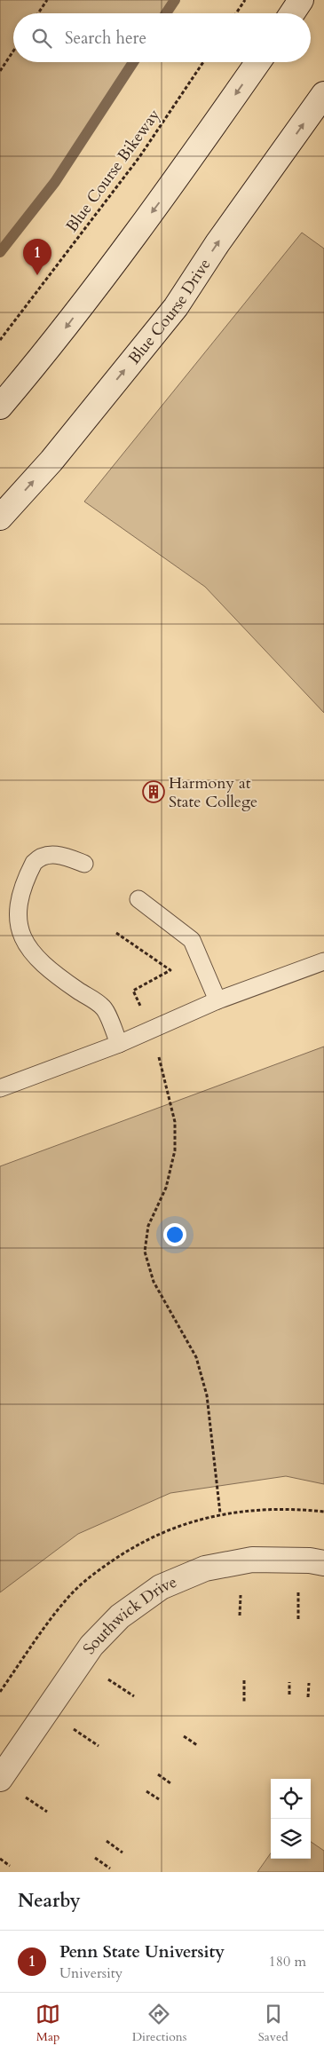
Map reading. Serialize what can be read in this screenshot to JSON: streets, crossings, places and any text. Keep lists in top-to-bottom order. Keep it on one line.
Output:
{"streets":{"main road":["Blue Course Drive","Southwick Drive"],"path":["Blue Course Bikeway"]},"places":{"building":["Harmony at State College"]},"page":{"search":"Search here","pins":"1","heading":"Nearby","list":[{"mark":"1","name":"Penn State University","note":"University","value":"180 m"}],"nav":["Map","Directions","Saved"]}}
